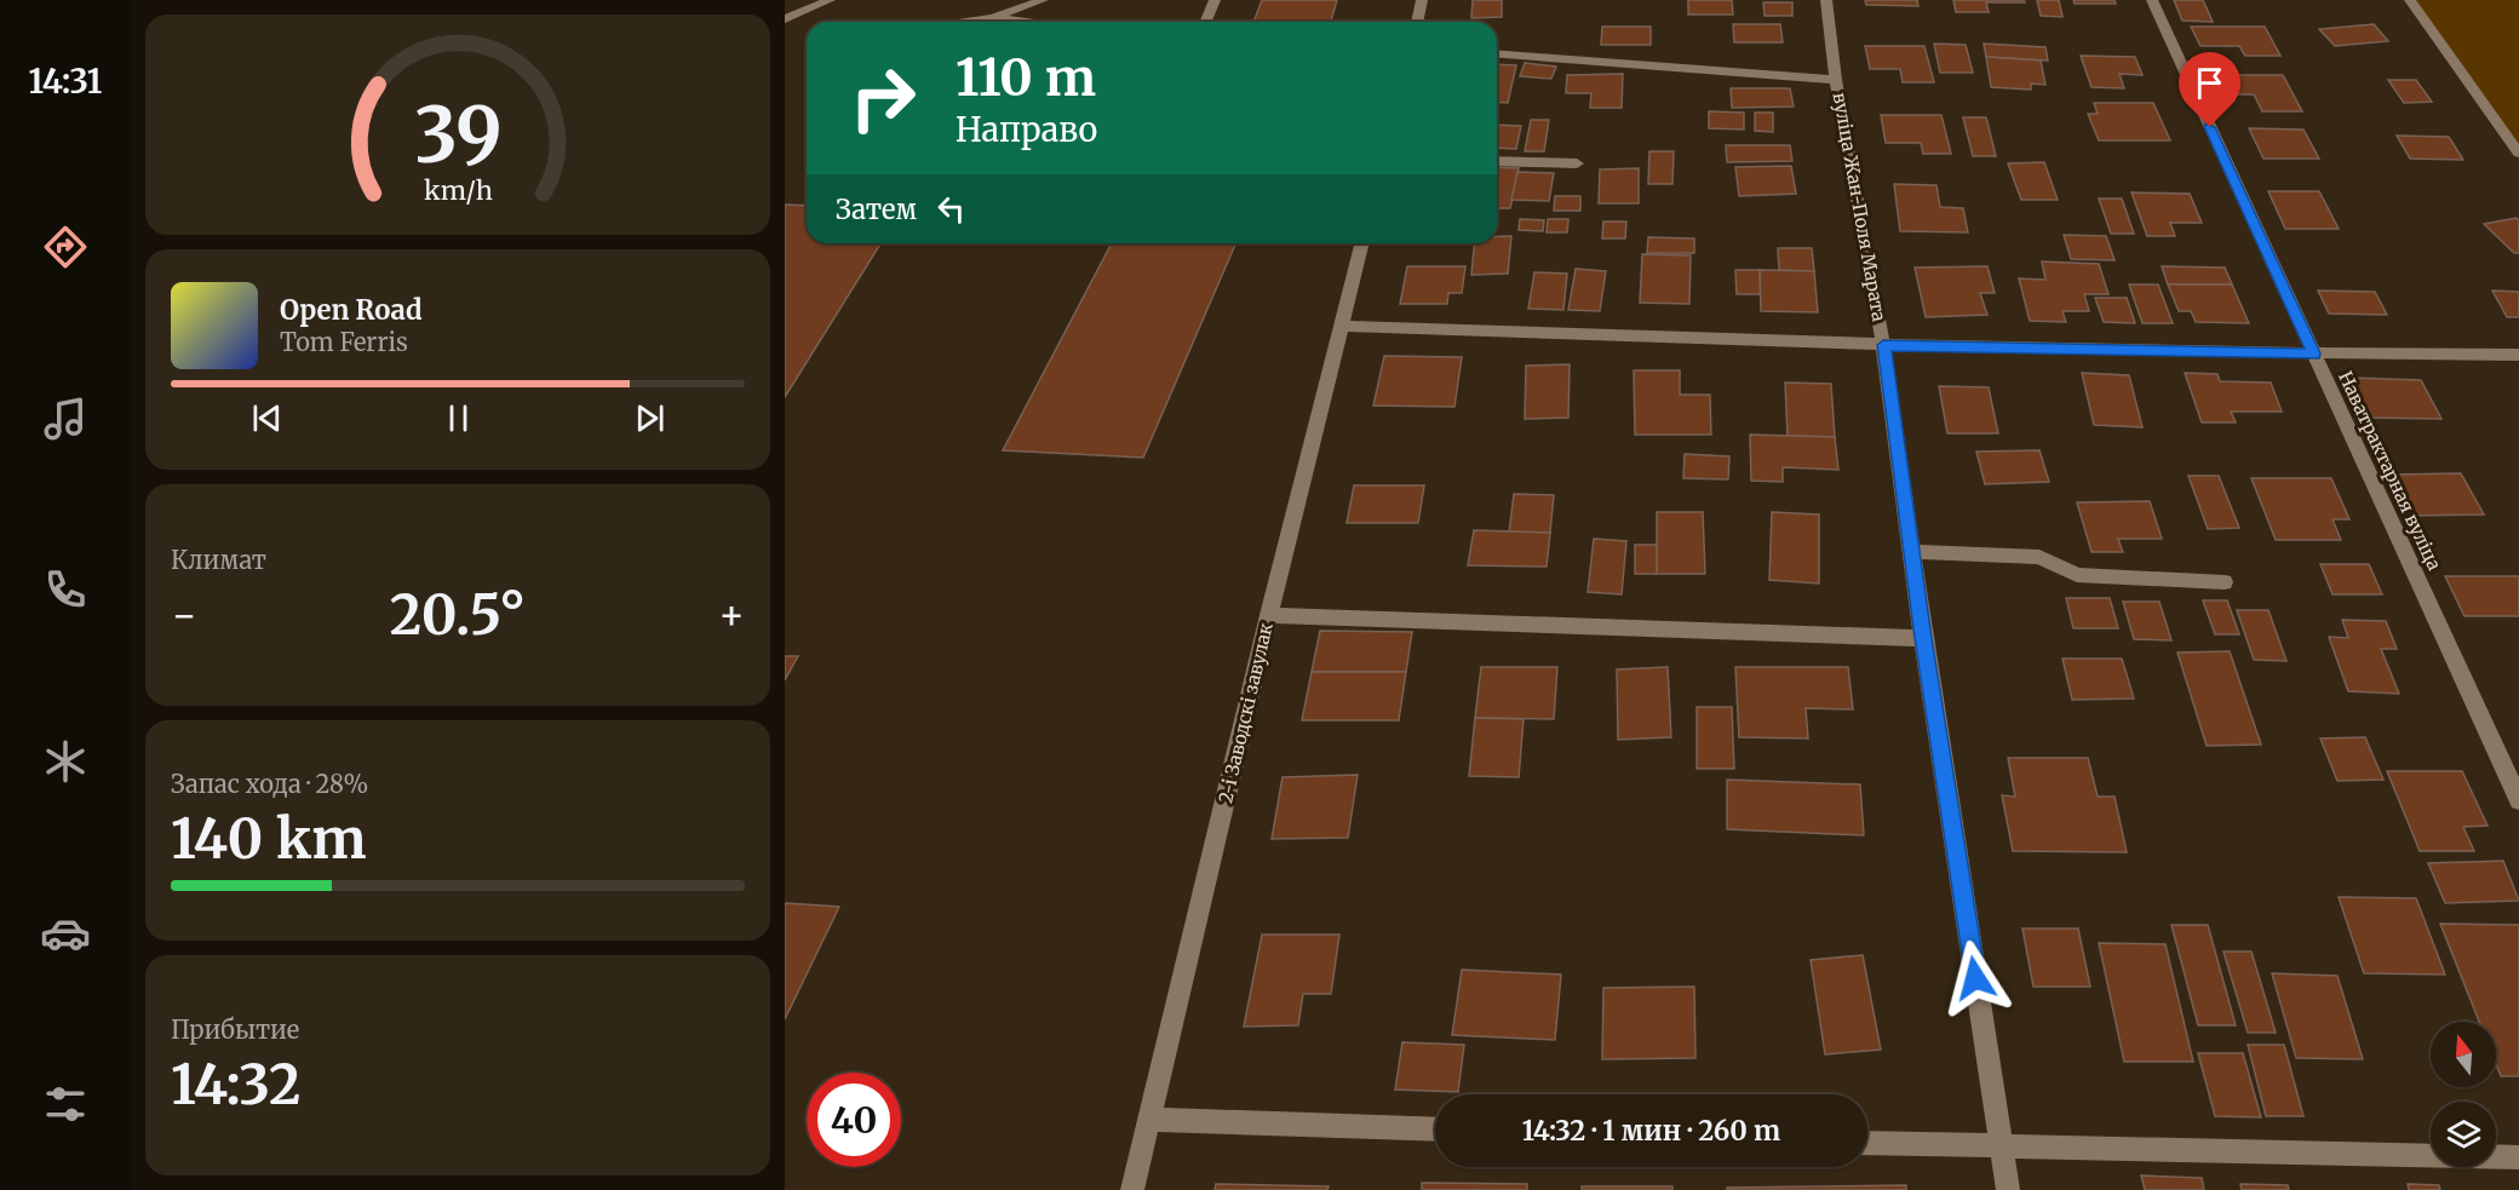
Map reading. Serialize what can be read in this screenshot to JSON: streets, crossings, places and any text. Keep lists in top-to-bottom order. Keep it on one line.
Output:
{"streets":{"street":["вуліца Жан-Поля Марата","Наватрактарная вуліца","2-і Заводскі завулак"]},"north":"top","page":{"tabs":"14:31","turn":["110 m","Направо"],"then":"Затем","song":["Open Road","Tom Ferris"],"tile":["Климат",["Запас хода · 28%","140 km"],["Прибытие","14:32"]],"heat":["−","20.5°","+"],"limit":"40","trip":"14:32 · 1 мин · 260 m","gauge":["39","km/h"]}}
